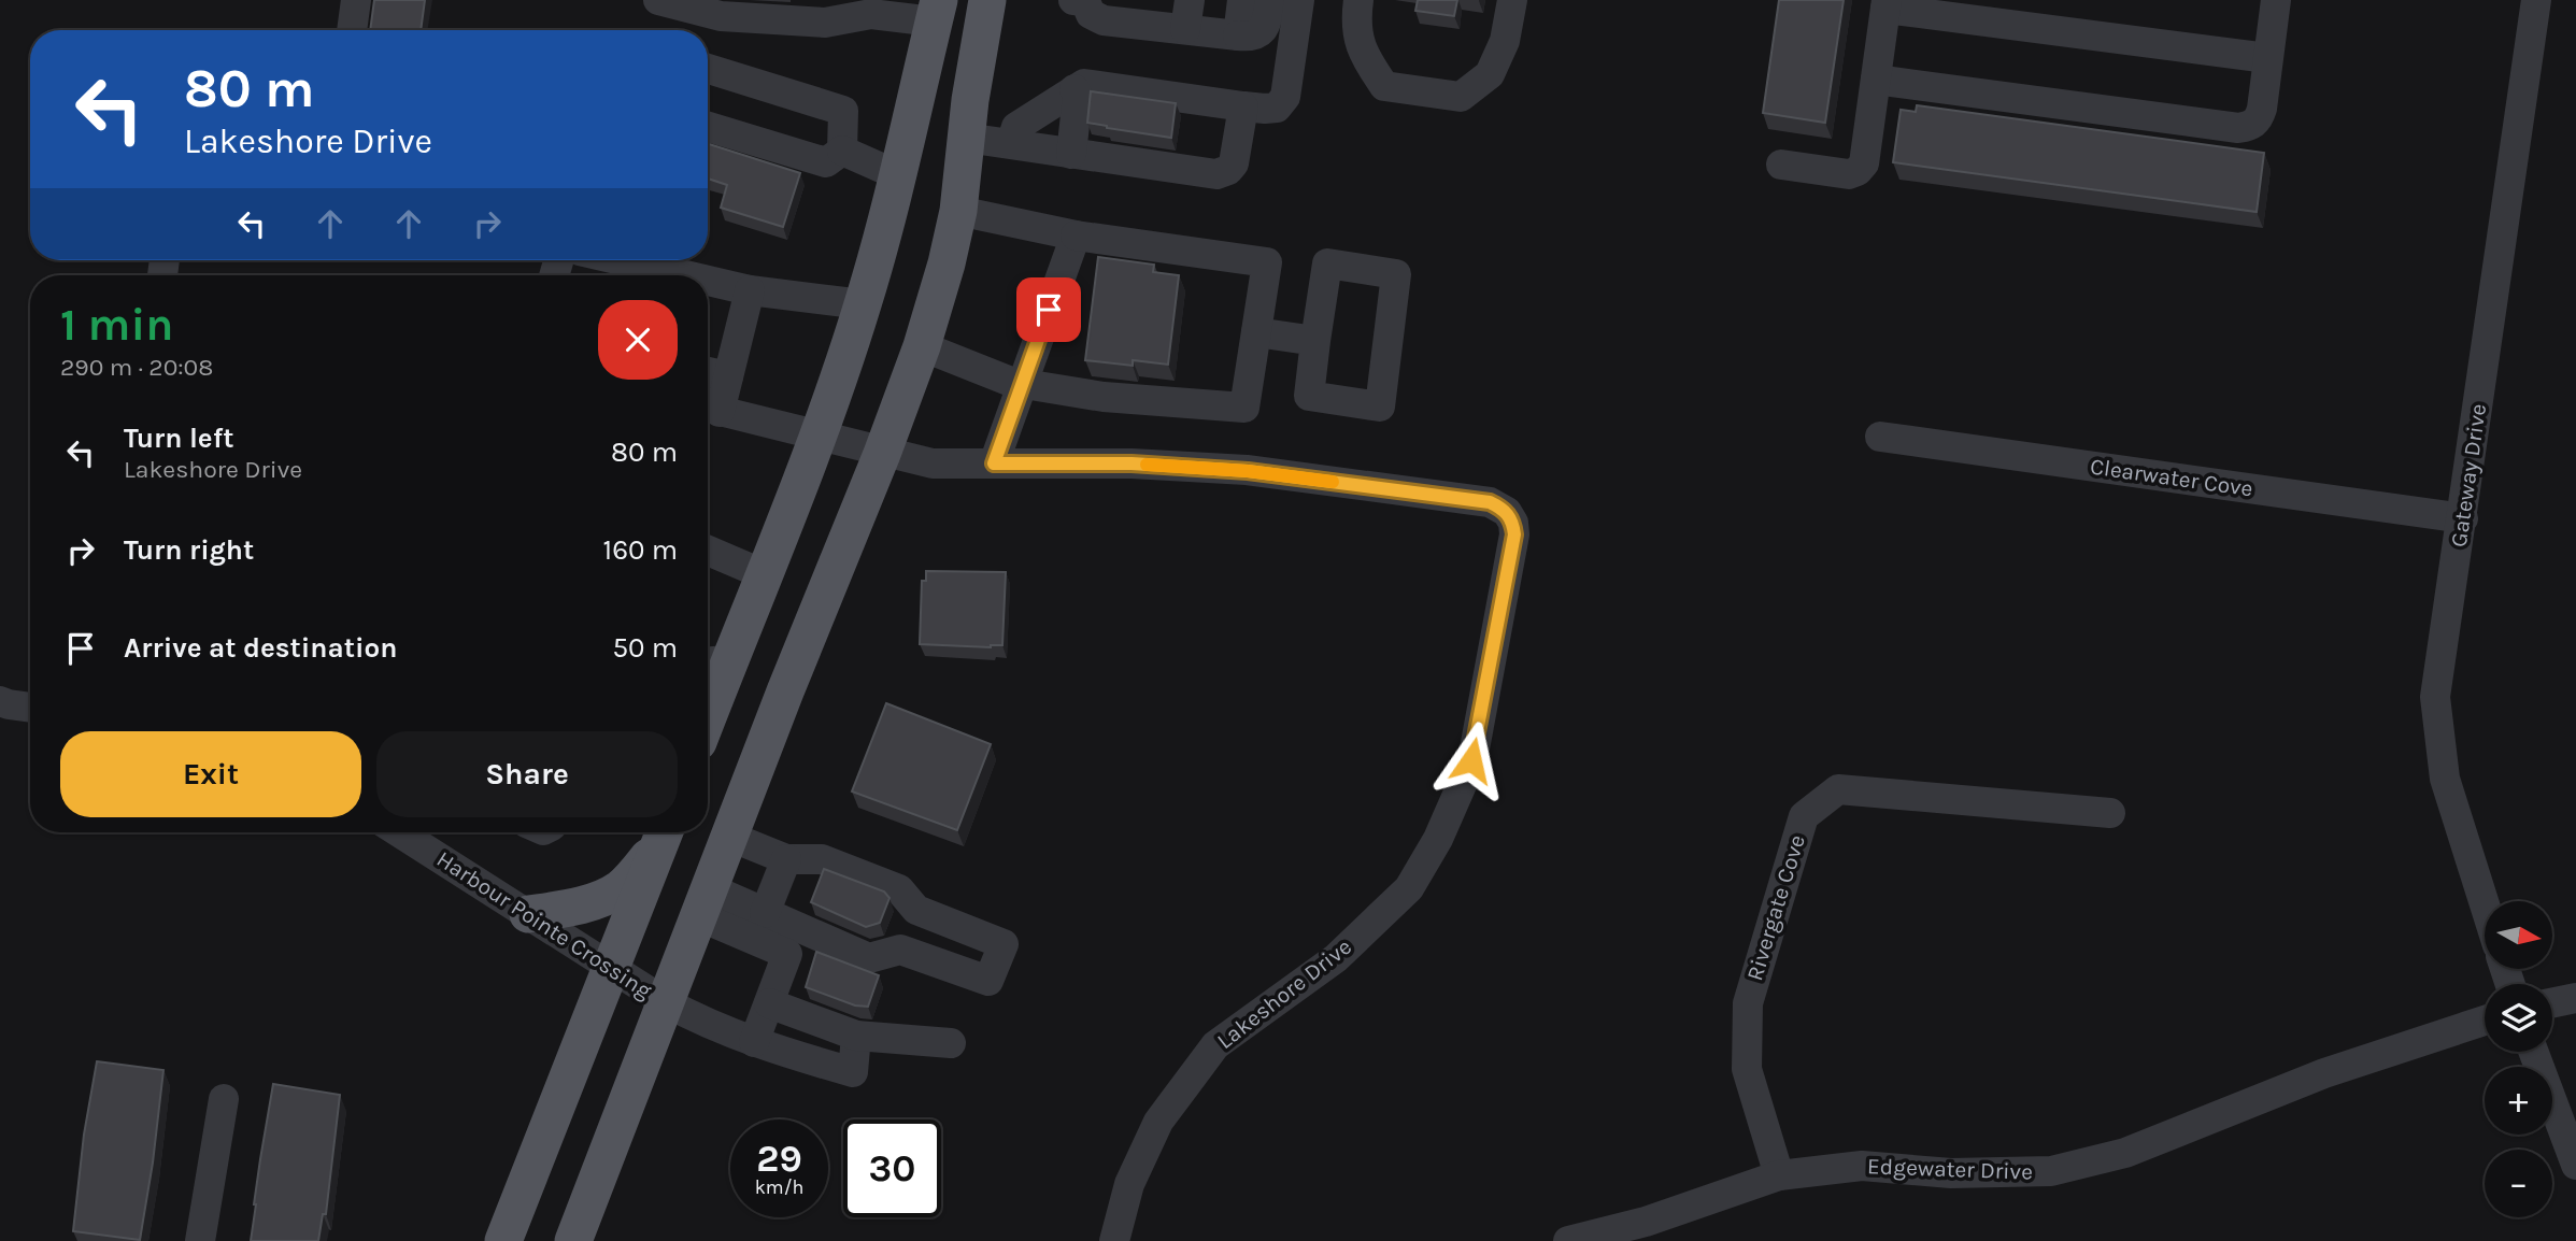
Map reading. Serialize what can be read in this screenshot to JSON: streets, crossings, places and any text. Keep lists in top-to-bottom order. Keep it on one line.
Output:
{"streets":{"street":["Gateway Drive","Clearwater Cove","Rivergate Cove","Harbour Pointe Crossing","Lakeshore Drive","Edgewater Drive"]},"crossings":[["Gateway Drive","Clearwater Cove"],["Rivergate Cove","Edgewater Drive"]],"north":"right","page":{"turn":["80 m","Lakeshore Drive"],"heading":["1 min","290 m · 20:08"],"list":[{"name":"Turn left","note":"Lakeshore Drive","value":"80 m"},{"name":"Turn right","value":"160 m"},{"name":"Arrive at destination","value":"50 m"}],"buttons":["Exit","Share"],"map_buttons":["+","−"],"speed":"29 km/h","limit":"30"}}
